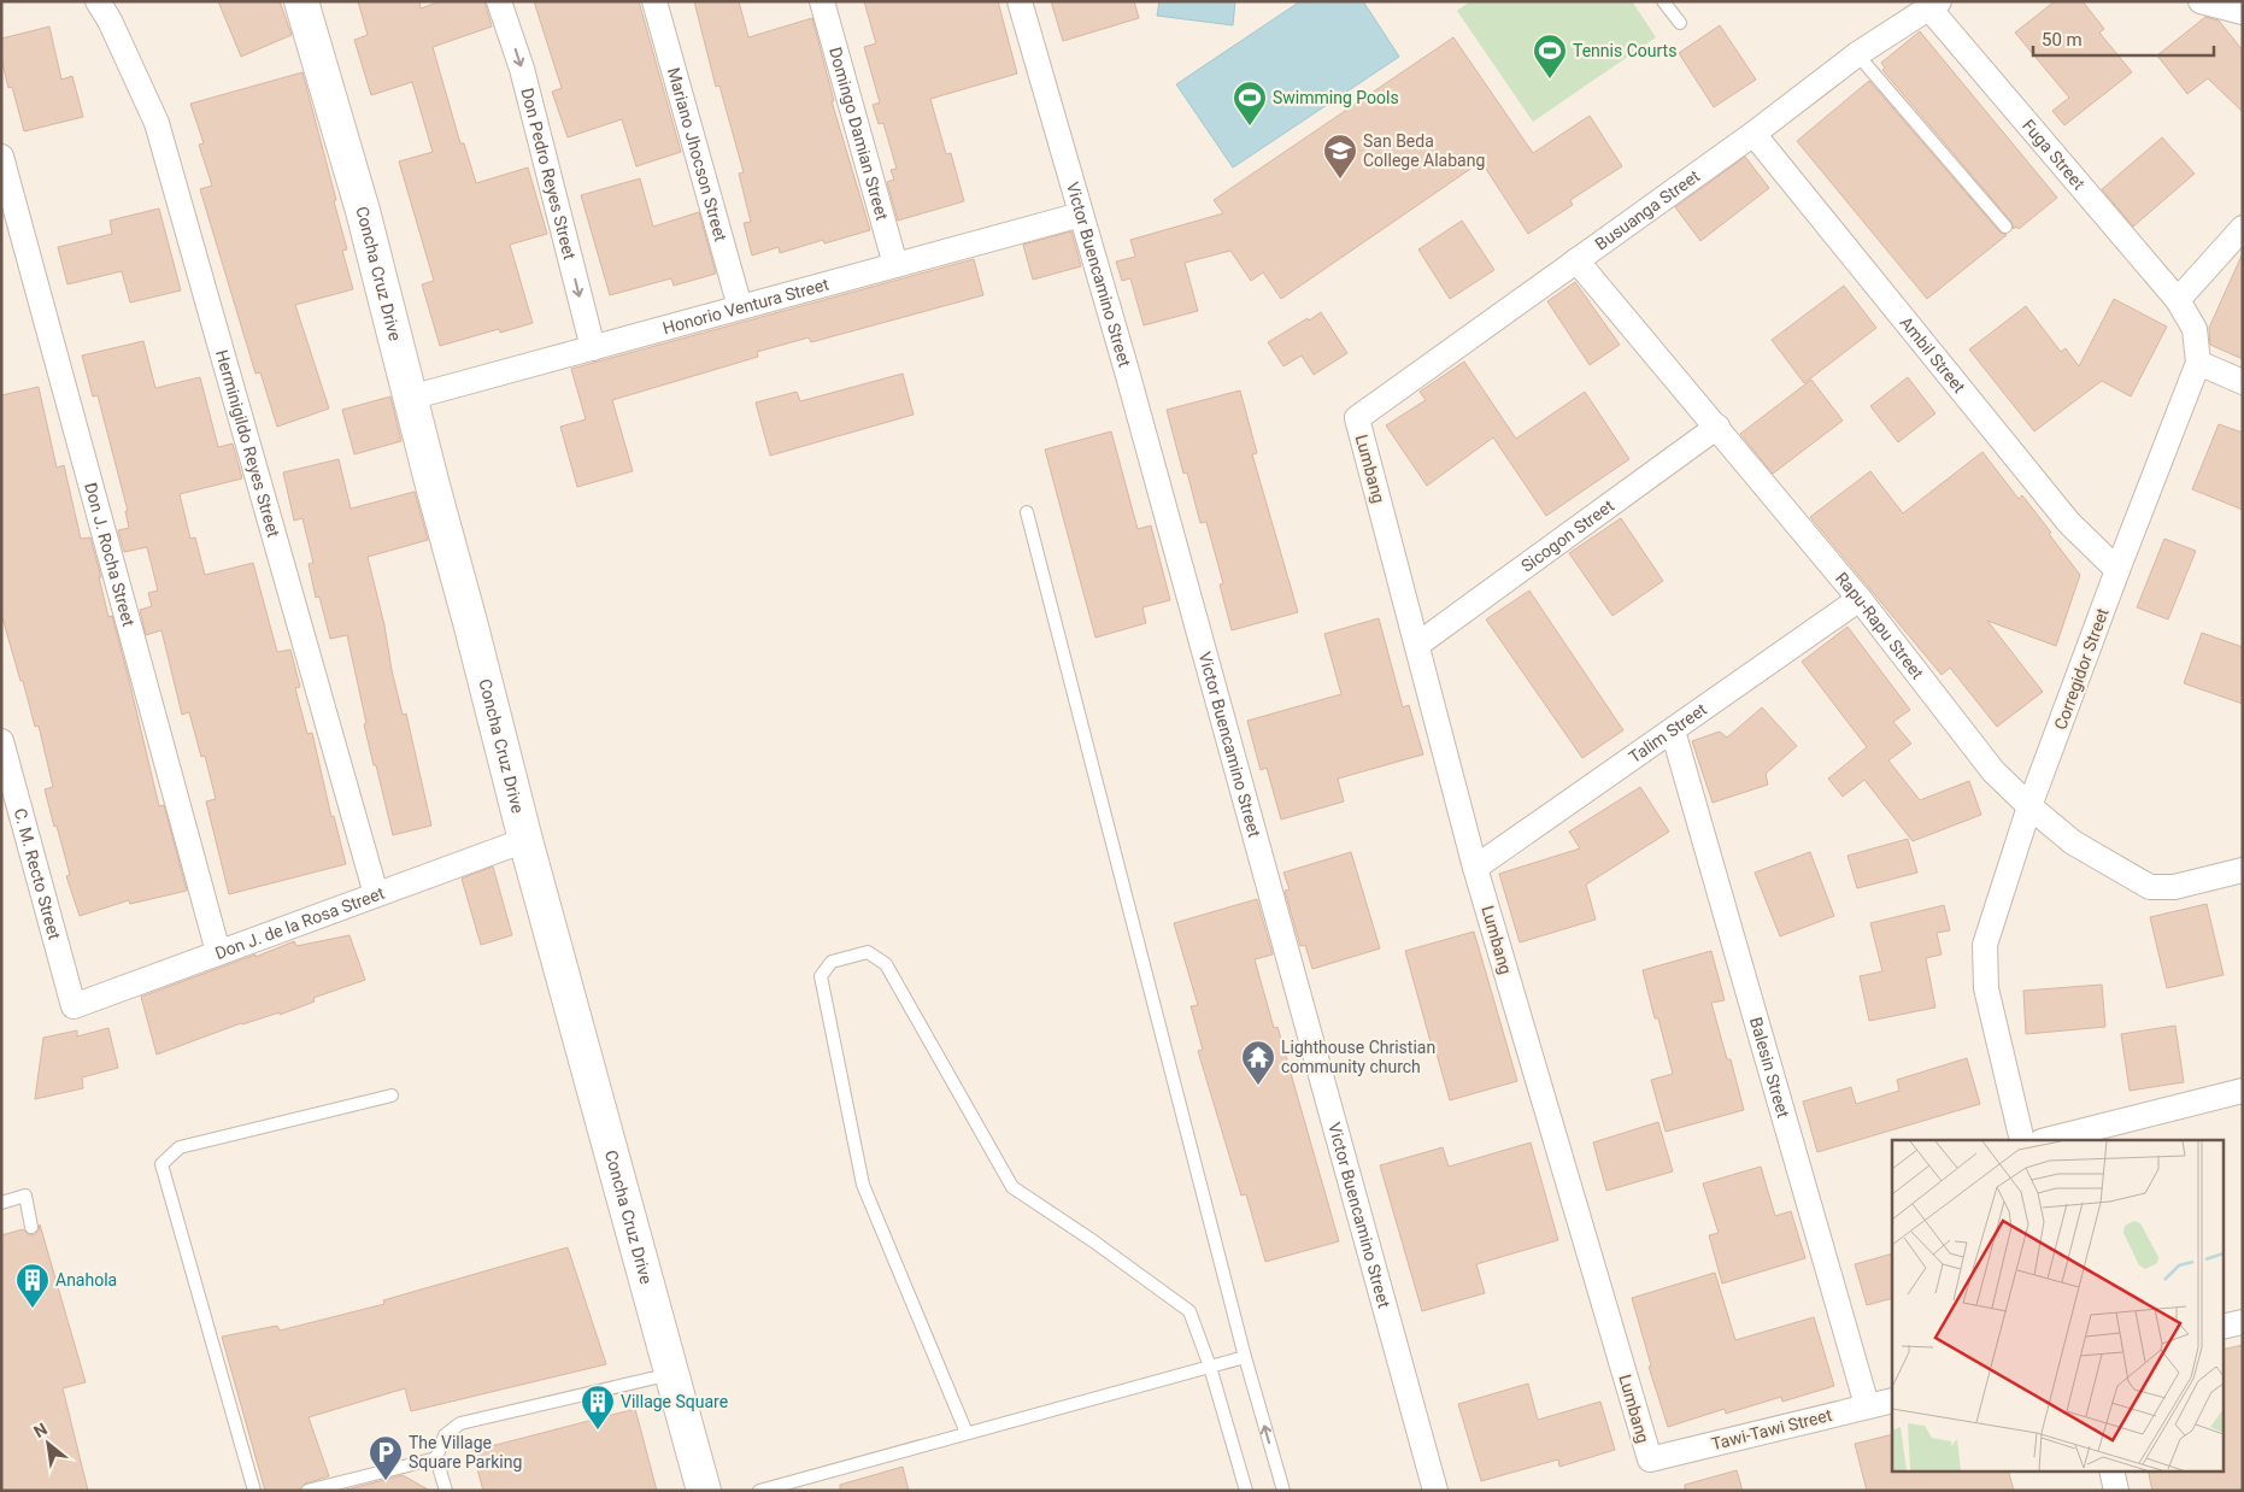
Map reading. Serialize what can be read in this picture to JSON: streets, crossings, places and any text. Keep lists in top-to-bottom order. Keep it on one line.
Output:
{"streets":{"street":["Domingo Damian Street","Mariano Jhocson Street","Fuga Street","Don Pedro Reyes Street","Busuanga Street","Concha Cruz Drive","Victor Buencamino Street","Honorio Ventura Street","Ambil Street","Herminigildo Reyes Street","Lumbang","Sicogon Street","Don J. Rocha Street","Rapu-Rapu Street","Corregidor Street","Talim Street","C. M. Recto Street","Don J. de la Rosa Street","Balesin Street","Tawi-Tawi Street"]},"crossings":[["Domingo Damian Street","Honorio Ventura Street"],["Mariano Jhocson Street","Honorio Ventura Street"],["Fuga Street","Busuanga Street"],["Fuga Street","Corregidor Street"],["Don Pedro Reyes Street","Honorio Ventura Street"],["Busuanga Street","Ambil Street"],["Busuanga Street","Lumbang"],["Busuanga Street","Rapu-Rapu Street"],["Concha Cruz Drive","Honorio Ventura Street"],["Concha Cruz Drive","Don J. de la Rosa Street"],["Victor Buencamino Street","Honorio Ventura Street"],["Ambil Street","Corregidor Street"],["Herminigildo Reyes Street","Don J. de la Rosa Street"],["Lumbang","Sicogon Street"],["Lumbang","Talim Street"],["Lumbang","Tawi-Tawi Street"],["Sicogon Street","Rapu-Rapu Street"],["Don J. Rocha Street","Don J. de la Rosa Street"],["Rapu-Rapu Street","Corregidor Street"],["Rapu-Rapu Street","Talim Street"],["Talim Street","Balesin Street"],["C. M. Recto Street","Don J. de la Rosa Street"],["Balesin Street","Tawi-Tawi Street"]],"one_way":["Don Pedro Reyes Street"],"places":{"sports":["Tennis Courts","Swimming Pools"],"school or university":["San Beda College Alabang"],"temple":["Lighthouse Christian community church"],"building":["Anahola","Village Square"],"parking":["The Village Square Parking"]},"scale_bar":"50 m","north":"top left"}
